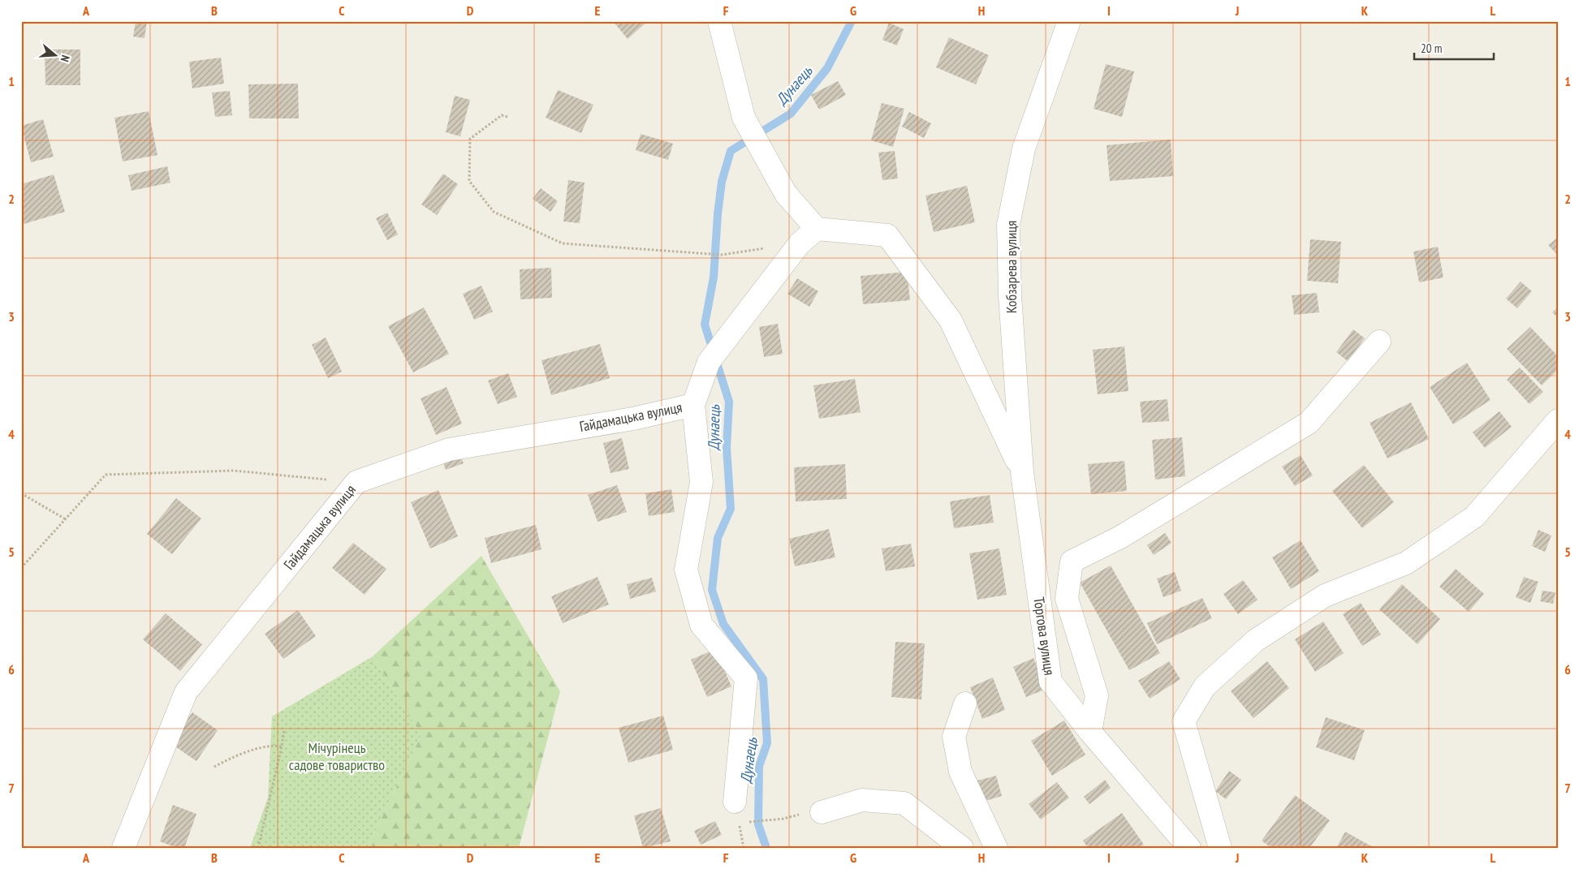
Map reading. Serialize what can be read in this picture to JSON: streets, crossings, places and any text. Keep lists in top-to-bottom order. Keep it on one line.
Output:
{"streets":{"street":["Кобзарева вулиця","Гайдамацька вулиця","Торгова вулиця"]},"crossings":[["Кобзарева вулиця","Торгова вулиця"]],"water":["Дунаець"],"parks":["Мічурінець садове товариство"],"scale_bar":"20 m","north":"right","grid":{"columns":["A","B","C","D","E","F","G","H","I","J","K","L"],"rows":["1","2","3","4","5","6","7"]}}
